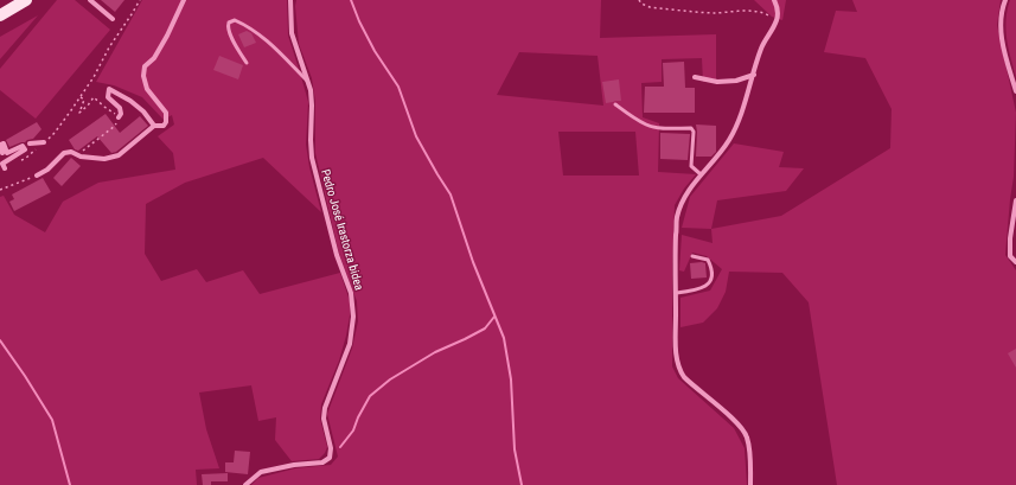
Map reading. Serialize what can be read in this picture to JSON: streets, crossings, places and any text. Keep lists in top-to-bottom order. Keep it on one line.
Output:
{"streets":{"street":["Pedro José Irastorza bidea"]}}
